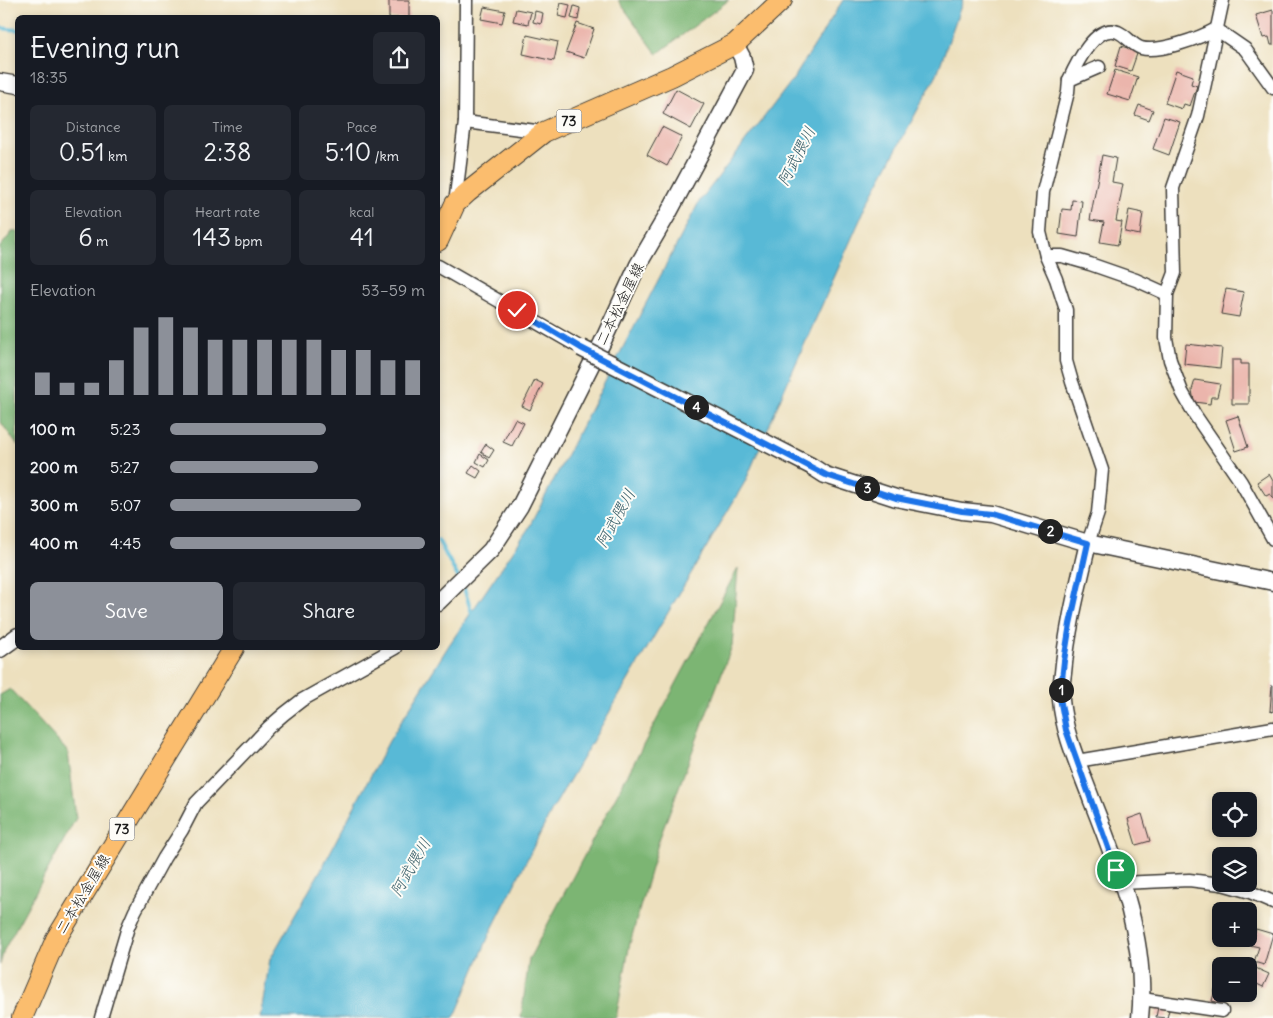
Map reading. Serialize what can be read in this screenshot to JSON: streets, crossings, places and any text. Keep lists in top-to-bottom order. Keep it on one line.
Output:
{"streets":{"main road":["73","二本松金屋線"]},"crossings":[["73","二本松金屋線"]],"water":["阿武隈川"],"page":{"heading":["Evening run","18:35"],"stats":[["Distance","0.51 km"],["Time","2:38"],["Pace","5:10 /km"],["Elevation","6 m"],["Heart rate","143 bpm"],["kcal","41"]],"chart":["Elevation","53–59 m"],"pins":["4","3","2","1"],"list":[{"name":"100 m","note":"5:23"},{"name":"200 m","note":"5:27"},{"name":"300 m","note":"5:07"},{"name":"400 m","note":"4:45"}],"buttons":["Save","Share"],"map_buttons":["+","−"]}}
